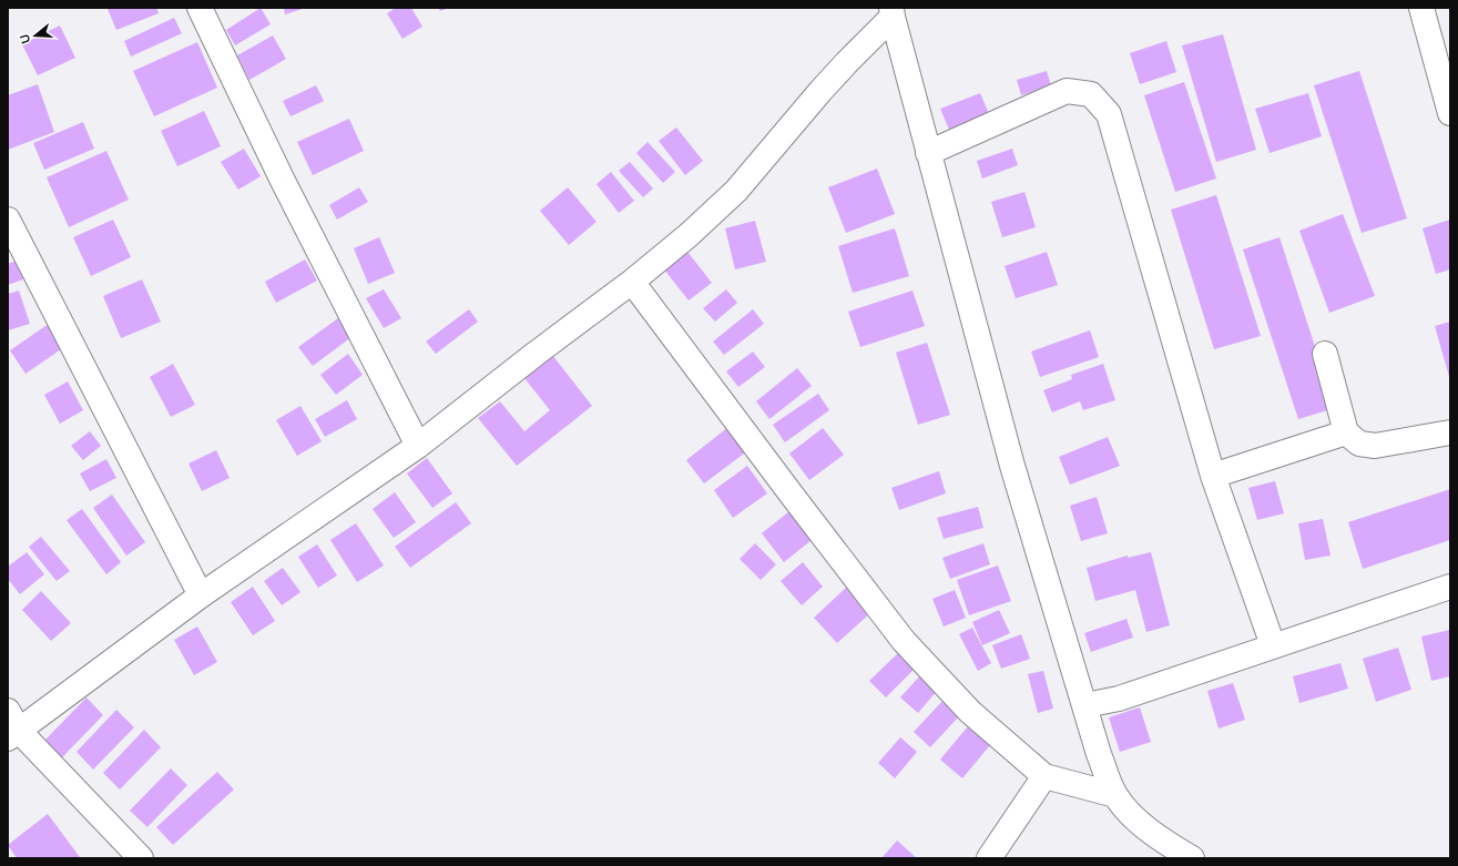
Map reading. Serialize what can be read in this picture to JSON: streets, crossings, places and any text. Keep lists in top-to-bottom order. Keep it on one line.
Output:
{"north":"left"}
